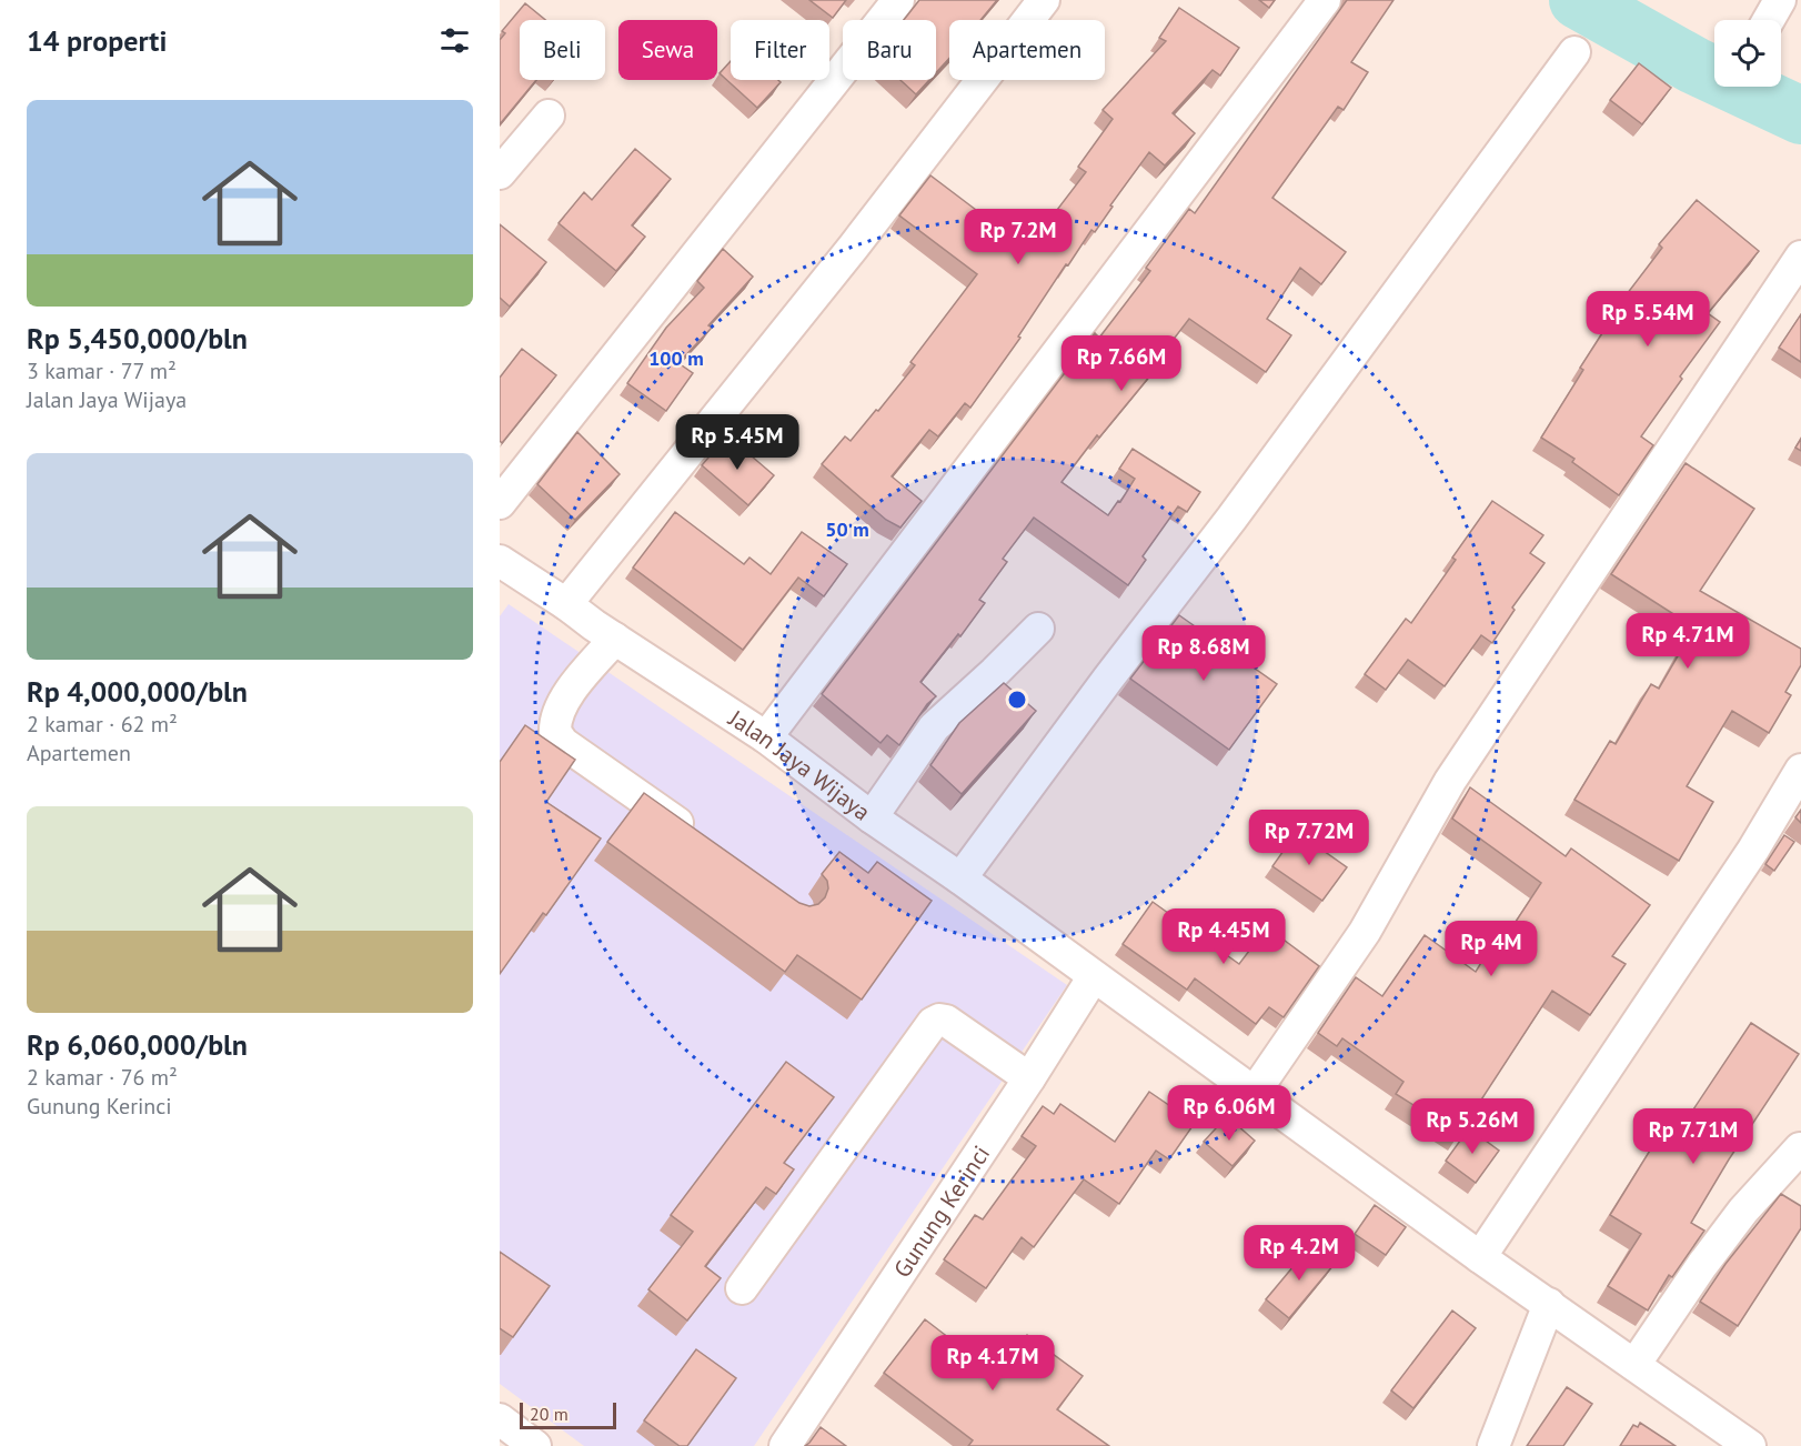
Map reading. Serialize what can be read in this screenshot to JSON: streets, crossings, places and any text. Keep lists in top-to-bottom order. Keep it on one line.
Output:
{"streets":{"street":["Jalan Jaya Wijaya","Gunung Kerinci"]},"crossings":[["Jalan Jaya Wijaya","Gunung Kerinci"]],"scale_bar":"20 m","page":{"heading":"14 properti","chip":["Beli","Sewa","Filter","Baru","Apartemen"],"list":[{"name":"Rp 5,450,000/bln","note":"3 kamar · 77 m² · Jalan Jaya Wijaya"},{"name":"Rp 4,000,000/bln","note":"2 kamar · 62 m² · Apartemen"},{"name":"Rp 6,060,000/bln","note":"2 kamar · 76 m² · Gunung Kerinci"}],"price":["Rp 7.2M","Rp 5.54M","Rp 7.66M","Rp 5.45M","Rp 4.71M","Rp 8.68M","Rp 7.72M","Rp 4.45M","Rp 4M","Rp 6.06M","Rp 5.26M","Rp 7.71M","Rp 4.2M","Rp 4.17M"],"scale":"20 m"},"rings":["100 m","50 m"]}
